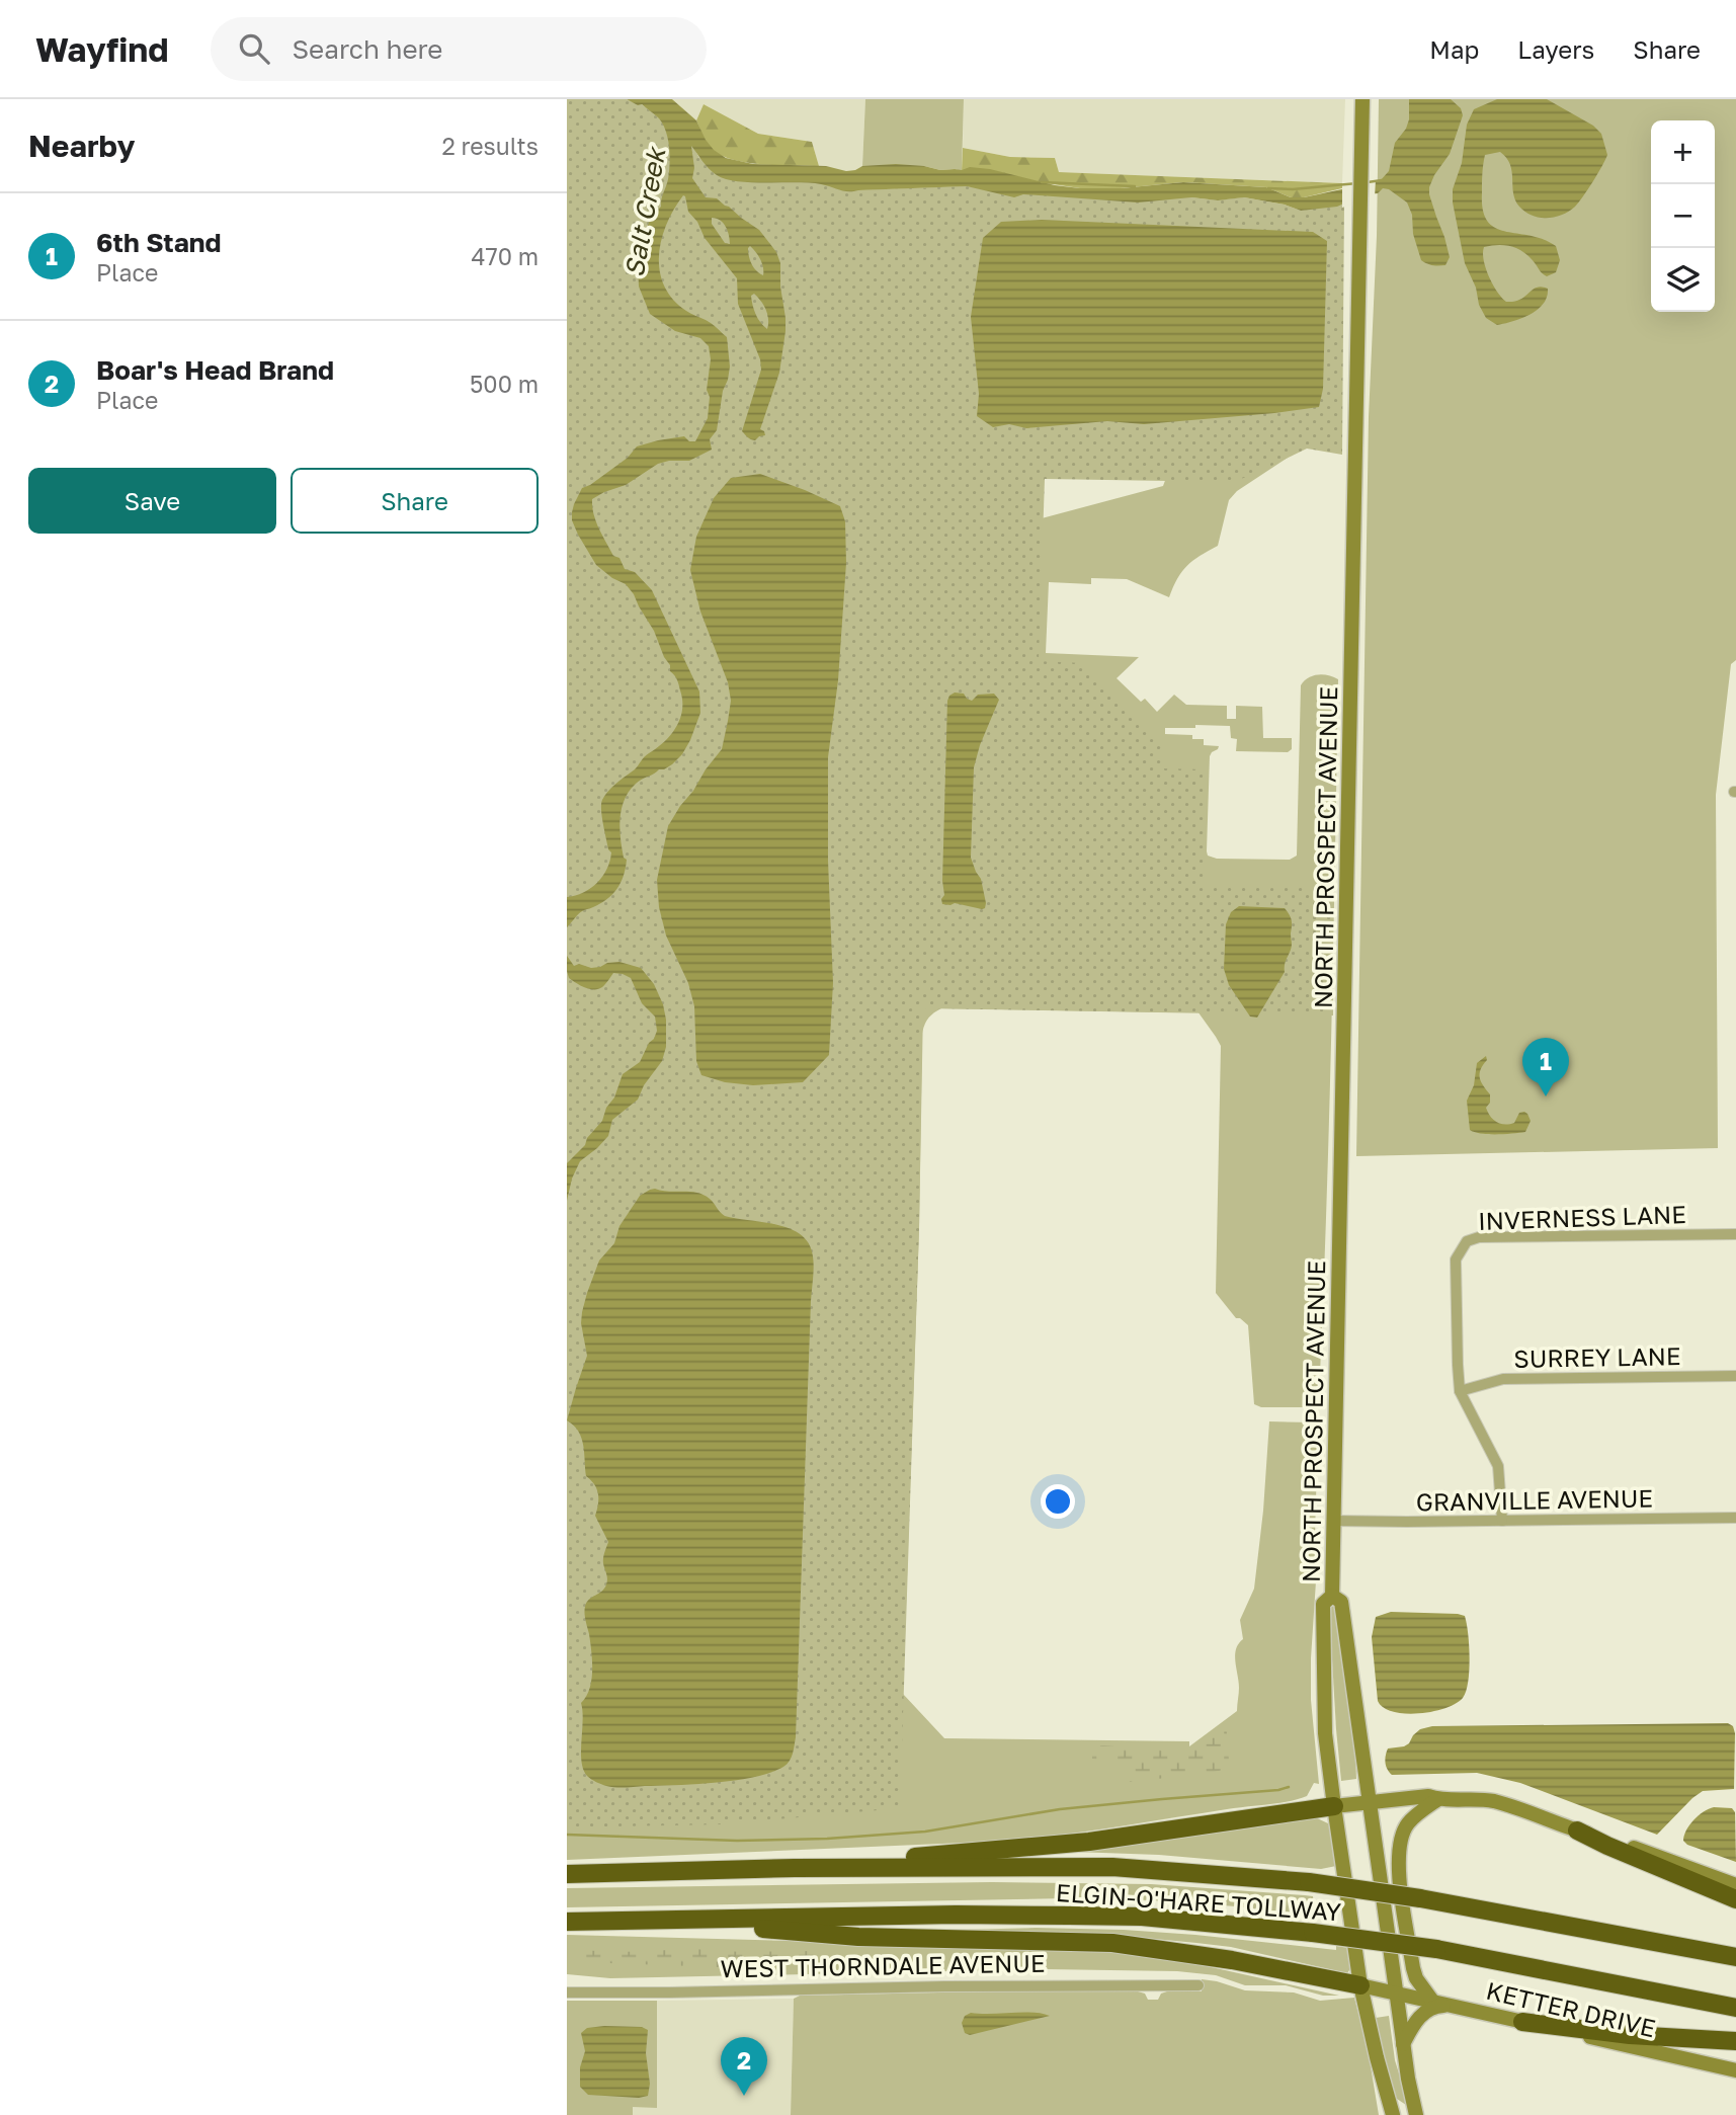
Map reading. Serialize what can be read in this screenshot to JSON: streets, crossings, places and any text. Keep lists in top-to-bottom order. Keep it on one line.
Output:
{"streets":{"highway":["ELGIN-O'HARE TOLLWAY"],"main road":["NORTH PROSPECT AVENUE","KETTER DRIVE"],"street":["INVERNESS LANE","SURREY LANE","GRANVILLE AVENUE","WEST THORNDALE AVENUE"]},"crossings":[["NORTH PROSPECT AVENUE","GRANVILLE AVENUE"],["NORTH PROSPECT AVENUE","KETTER DRIVE"],["INVERNESS LANE","SURREY LANE"],["INVERNESS LANE","GRANVILLE AVENUE"]],"water":["Salt Creek"],"page":{"header":"Wayfind","search":"Search here","nav":["Map","Layers","Share"],"heading":["Nearby","2 results"],"map_buttons":["+","−"],"list":[{"mark":"1","name":"6th Stand","note":"Place","value":"470 m"},{"mark":"2","name":"Boar's Head Brand","note":"Place","value":"500 m"}],"buttons":["Save","Share"],"pins":["1","2"]}}
